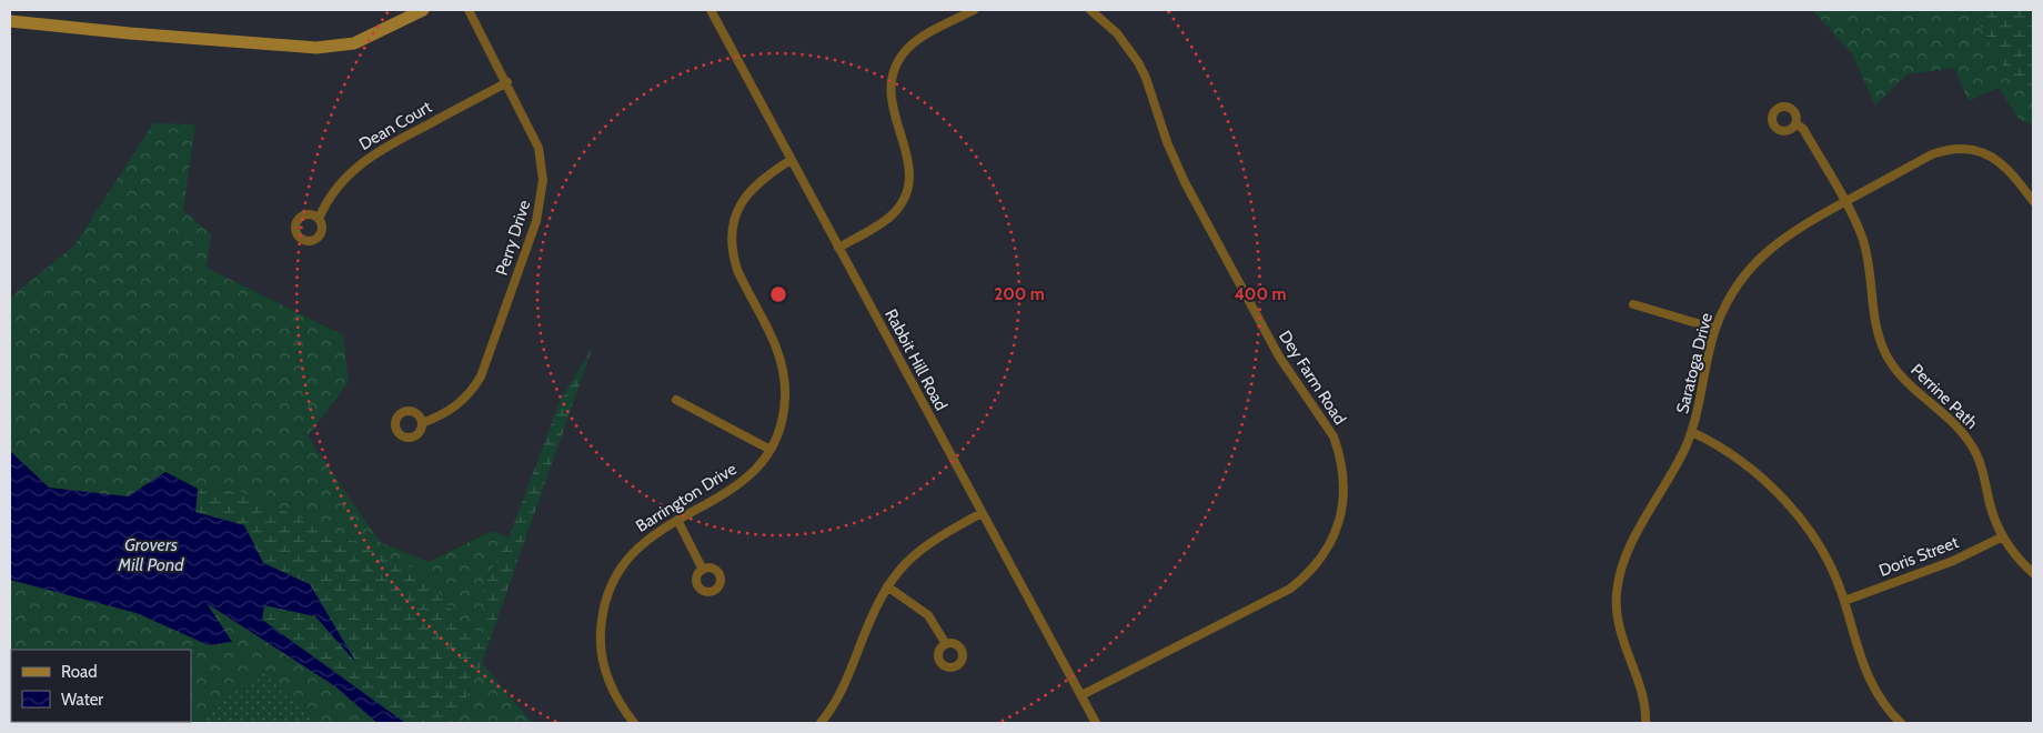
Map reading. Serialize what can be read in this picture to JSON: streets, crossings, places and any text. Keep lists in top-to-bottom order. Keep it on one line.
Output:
{"streets":{"street":["Dean Court","Perry Drive","Rabbit Hill Road","Saratoga Drive","Dey Farm Road","Perrine Path","Barrington Drive","Doris Street"]},"crossings":[["Dean Court","Perry Drive"],["Rabbit Hill Road","Dey Farm Road"],["Rabbit Hill Road","Barrington Drive"],["Saratoga Drive","Perrine Path"],["Perrine Path","Doris Street"]],"water":["Grovers Mill Pond"],"legend":["Road","Water"],"rings":["200 m","400 m"]}
